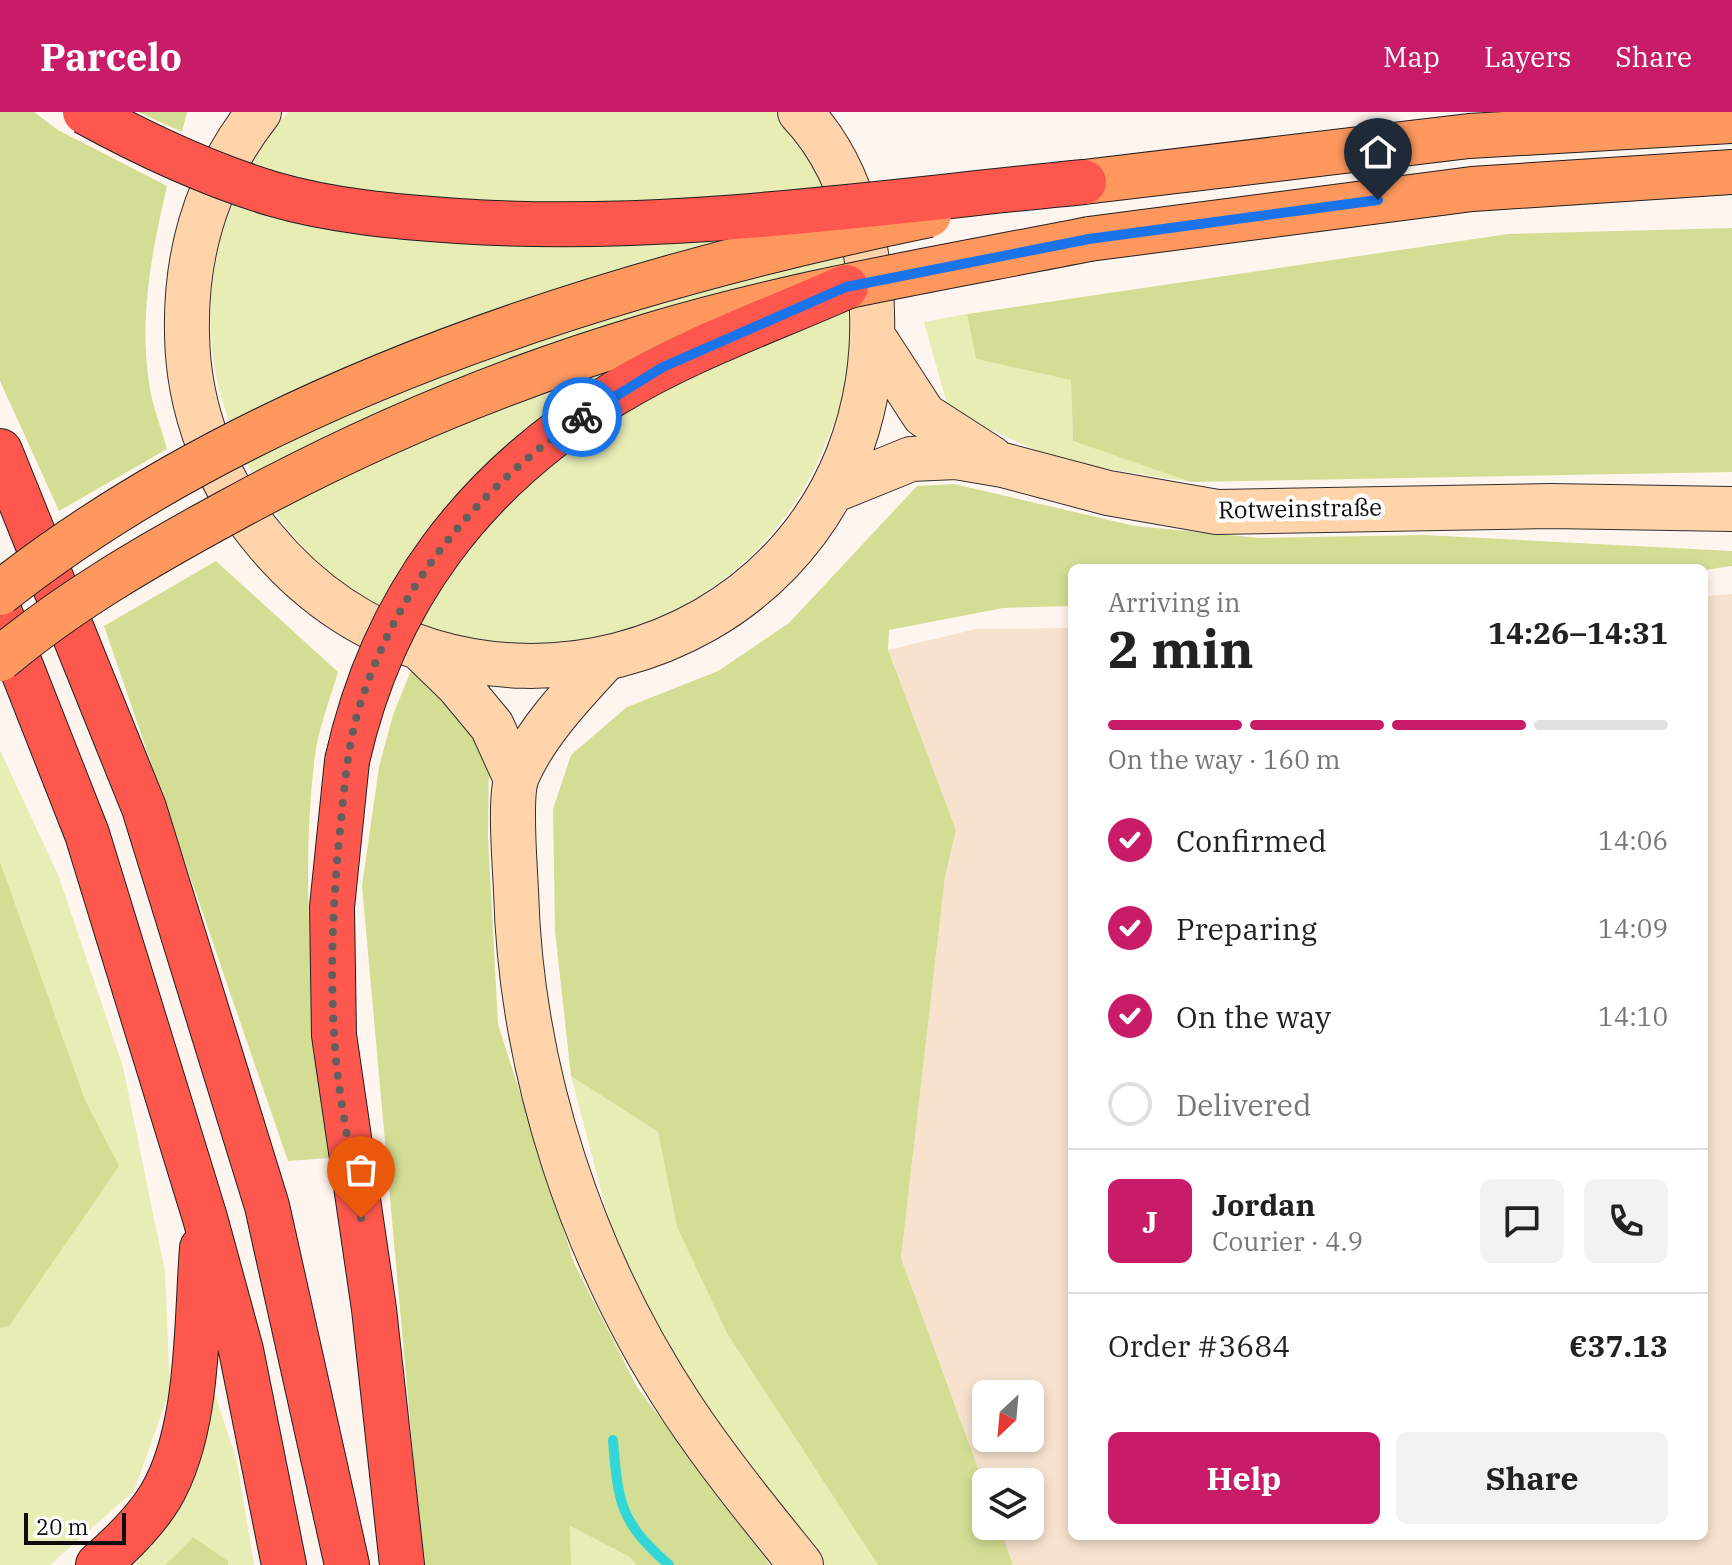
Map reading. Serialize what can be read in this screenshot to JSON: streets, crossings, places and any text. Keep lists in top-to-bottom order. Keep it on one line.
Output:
{"streets":{"main road":["Rotweinstraße"]},"scale_bar":"20 m","north":"bottom left","page":{"header":"Parcelo","nav":["Map","Layers","Share"],"heading":["2 min","Arriving in","14:26–14:31"],"panel":["Jordan","Courier · 4.9","Order #3684","€37.13"],"bar":"On the way · 160 m","list":[["Confirmed","14:06"],["Preparing","14:09"],["On the way","14:10"],"Delivered"],"round":"J","buttons":["Help","Share"],"scale":"20 m"}}
